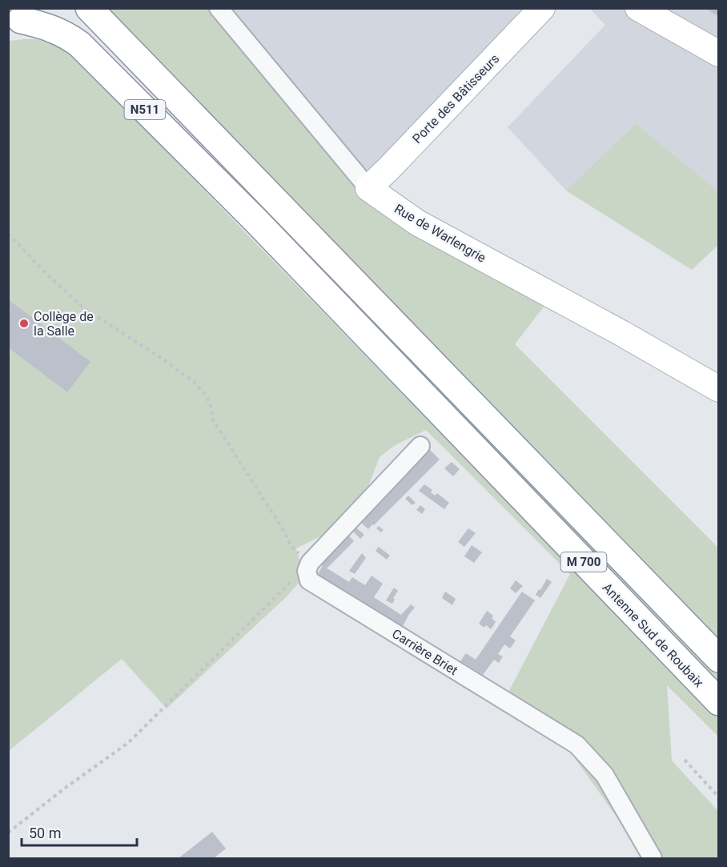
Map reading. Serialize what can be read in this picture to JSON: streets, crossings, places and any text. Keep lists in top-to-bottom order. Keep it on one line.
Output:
{"streets":{"highway":["N511","M 700","Antenne Sud de Roubaix"],"street":["Porte des Bâtisseurs","Rue de Warlengrie","Carrière Briet"]},"crossings":[["Porte des Bâtisseurs","Rue de Warlengrie"],["N511","M 700"],["N511","Antenne Sud de Roubaix"]],"places":["Collège de la Salle"],"scale_bar":"50 m"}
